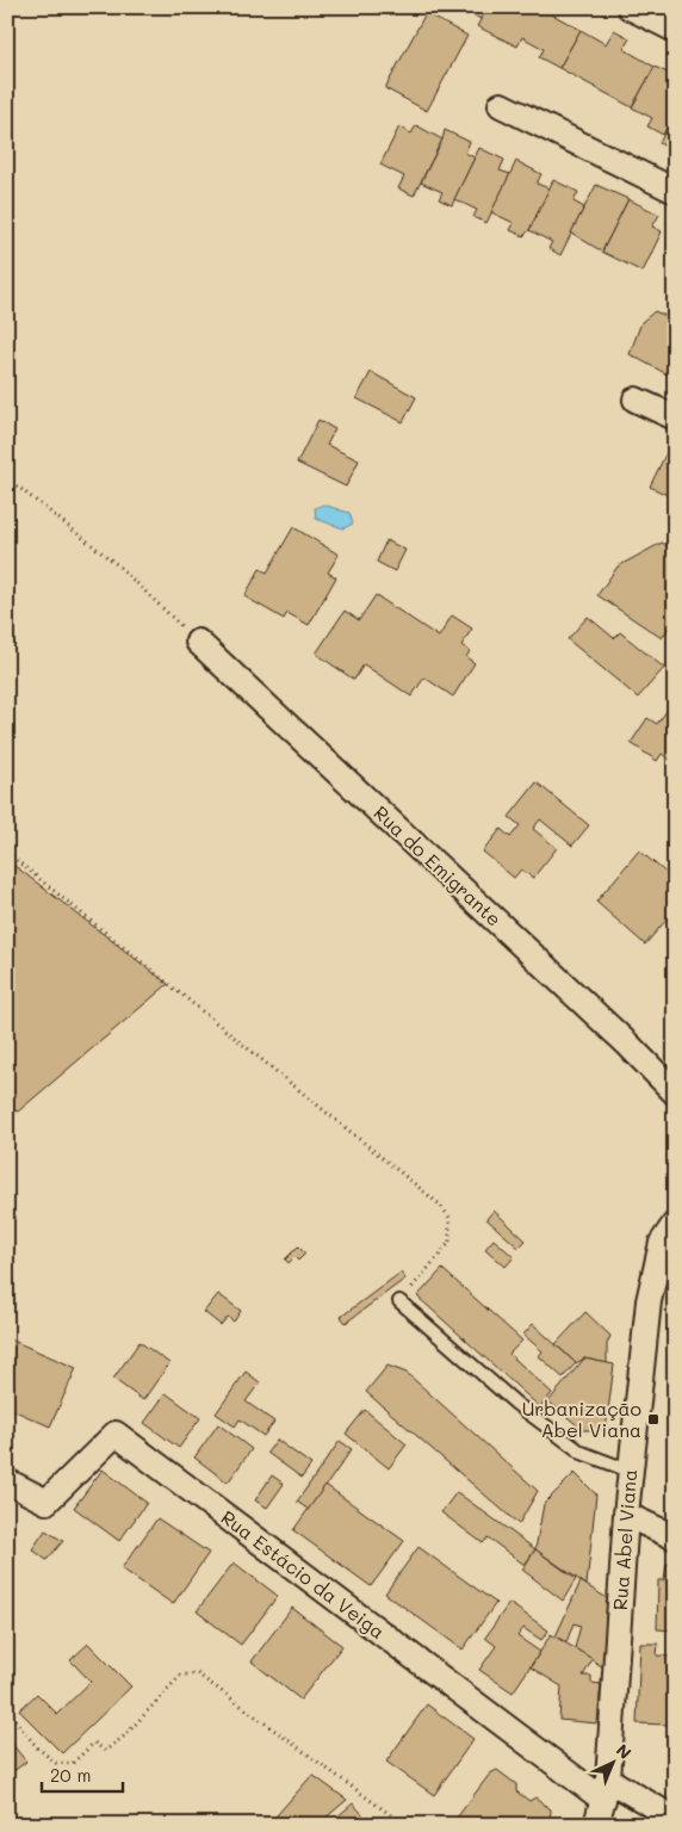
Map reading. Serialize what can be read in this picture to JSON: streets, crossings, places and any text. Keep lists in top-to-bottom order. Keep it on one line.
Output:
{"streets":{"street":["Rua do Emigrante","Rua Abel Viana","Rua Estácio da Veiga"]},"crossings":[["Rua Abel Viana","Rua Estácio da Veiga"]],"places":{"transit":["Urbanização Abel Viana"]},"scale_bar":"20 m","north":"top right"}
